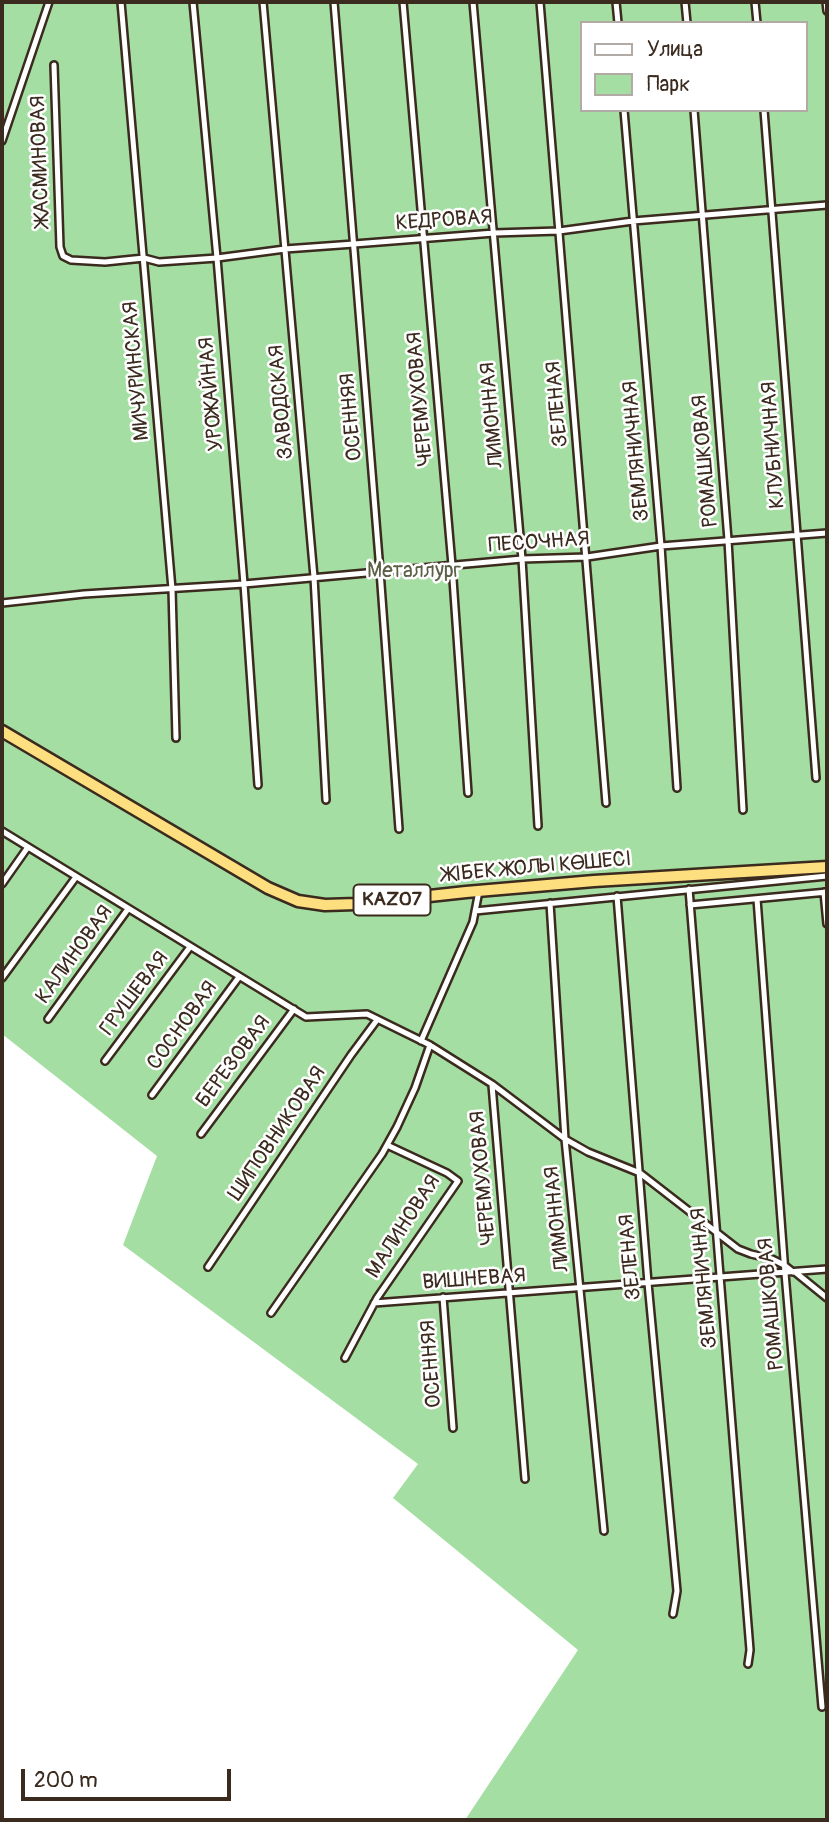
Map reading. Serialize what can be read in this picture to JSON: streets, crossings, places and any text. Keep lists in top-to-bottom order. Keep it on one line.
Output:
{"streets":{"highway":["ЖІБЕК ЖОЛЫ КӨШЕСІ","KAZ07"],"street":["ЖАСМИНОВАЯ","КЕДРОВАЯ","МИЧУРИНСКАЯ","УРОЖАЙНАЯ","ЧЕРЕМУХОВАЯ","ЗАВОДСКАЯ","ЗЕЛЕНАЯ","ЛИМОННАЯ","ОСЕННЯЯ","КЛУБНИЧНАЯ","ЗЕМЛЯНИЧНАЯ","РОМАШКОВАЯ","ПЕСОЧНАЯ","КАЛИНОВАЯ","ГРУШЕВАЯ","СОСНОВАЯ","БЕРЕЗОВАЯ","ШИПОВНИКОВАЯ","МАЛИНОВАЯ","ВИШНЕВАЯ"]},"crossings":[["ЖАСМИНОВАЯ","КЕДРОВАЯ"],["КЕДРОВАЯ","МИЧУРИНСКАЯ"],["КЕДРОВАЯ","УРОЖАЙНАЯ"],["КЕДРОВАЯ","ЧЕРЕМУХОВАЯ"],["КЕДРОВАЯ","ЗАВОДСКАЯ"],["КЕДРОВАЯ","ЗЕЛЕНАЯ"],["КЕДРОВАЯ","ЛИМОННАЯ"],["КЕДРОВАЯ","ОСЕННЯЯ"],["КЕДРОВАЯ","КЛУБНИЧНАЯ"],["КЕДРОВАЯ","ЗЕМЛЯНИЧНАЯ"],["КЕДРОВАЯ","РОМАШКОВАЯ"],["МИЧУРИНСКАЯ","ПЕСОЧНАЯ"],["УРОЖАЙНАЯ","ПЕСОЧНАЯ"],["ЧЕРЕМУХОВАЯ","ПЕСОЧНАЯ"],["ЧЕРЕМУХОВАЯ","ВИШНЕВАЯ"],["ЗАВОДСКАЯ","ПЕСОЧНАЯ"],["ЗЕЛЕНАЯ","ПЕСОЧНАЯ"],["ЗЕЛЕНАЯ","ВИШНЕВАЯ"],["ЛИМОННАЯ","ПЕСОЧНАЯ"],["ЛИМОННАЯ","ВИШНЕВАЯ"],["ОСЕННЯЯ","ПЕСОЧНАЯ"],["ОСЕННЯЯ","ВИШНЕВАЯ"],["КЛУБНИЧНАЯ","ПЕСОЧНАЯ"],["ЗЕМЛЯНИЧНАЯ","ПЕСОЧНАЯ"],["ЗЕМЛЯНИЧНАЯ","ВИШНЕВАЯ"],["РОМАШКОВАЯ","ПЕСОЧНАЯ"],["РОМАШКОВАЯ","ВИШНЕВАЯ"],["МАЛИНОВАЯ","ВИШНЕВАЯ"]],"parks":["Металлург"],"legend":["Улица","Парк"],"scale_bar":"200 m"}
